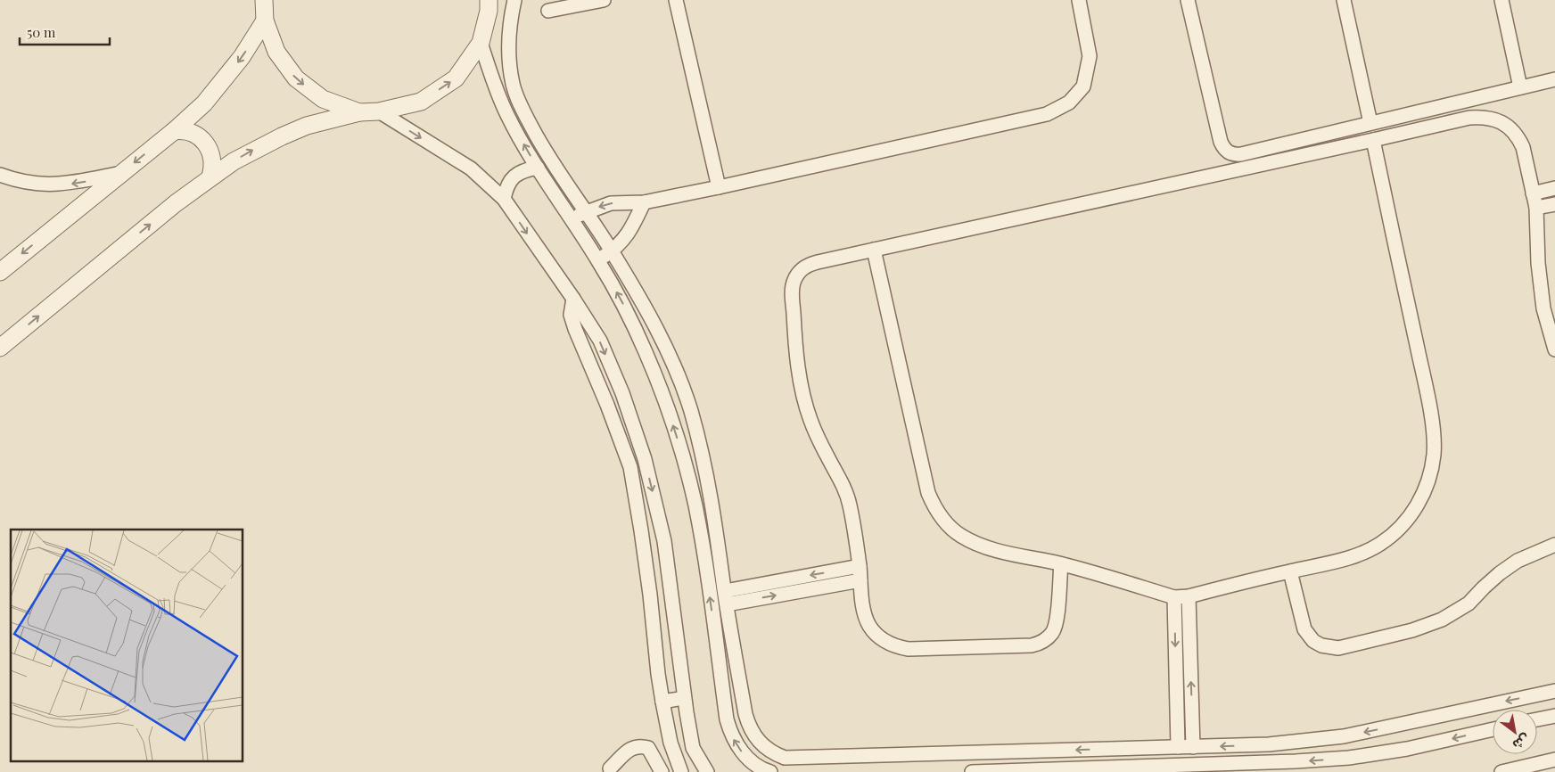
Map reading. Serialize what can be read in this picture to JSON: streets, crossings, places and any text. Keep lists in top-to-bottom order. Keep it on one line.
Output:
{"scale_bar":"50 m","north":"bottom right"}
